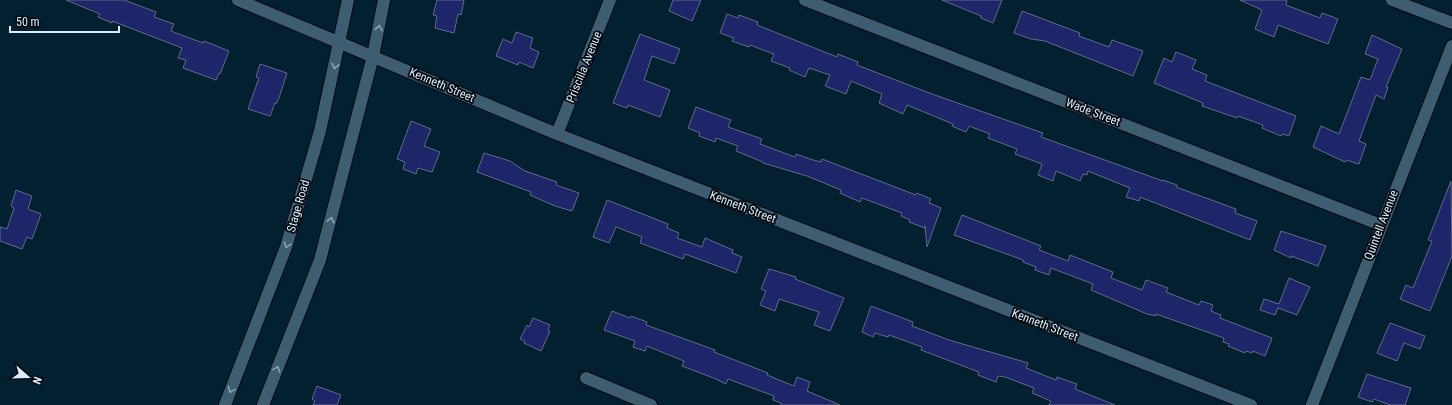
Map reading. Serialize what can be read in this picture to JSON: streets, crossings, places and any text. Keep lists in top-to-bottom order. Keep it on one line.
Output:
{"streets":{"street":["Priscilla Avenue","Kenneth Street","Wade Street","Stage Road","Quintell Avenue"]},"crossings":[["Priscilla Avenue","Kenneth Street"],["Kenneth Street","Stage Road"],["Wade Street","Quintell Avenue"]],"scale_bar":"50 m","north":"right"}
